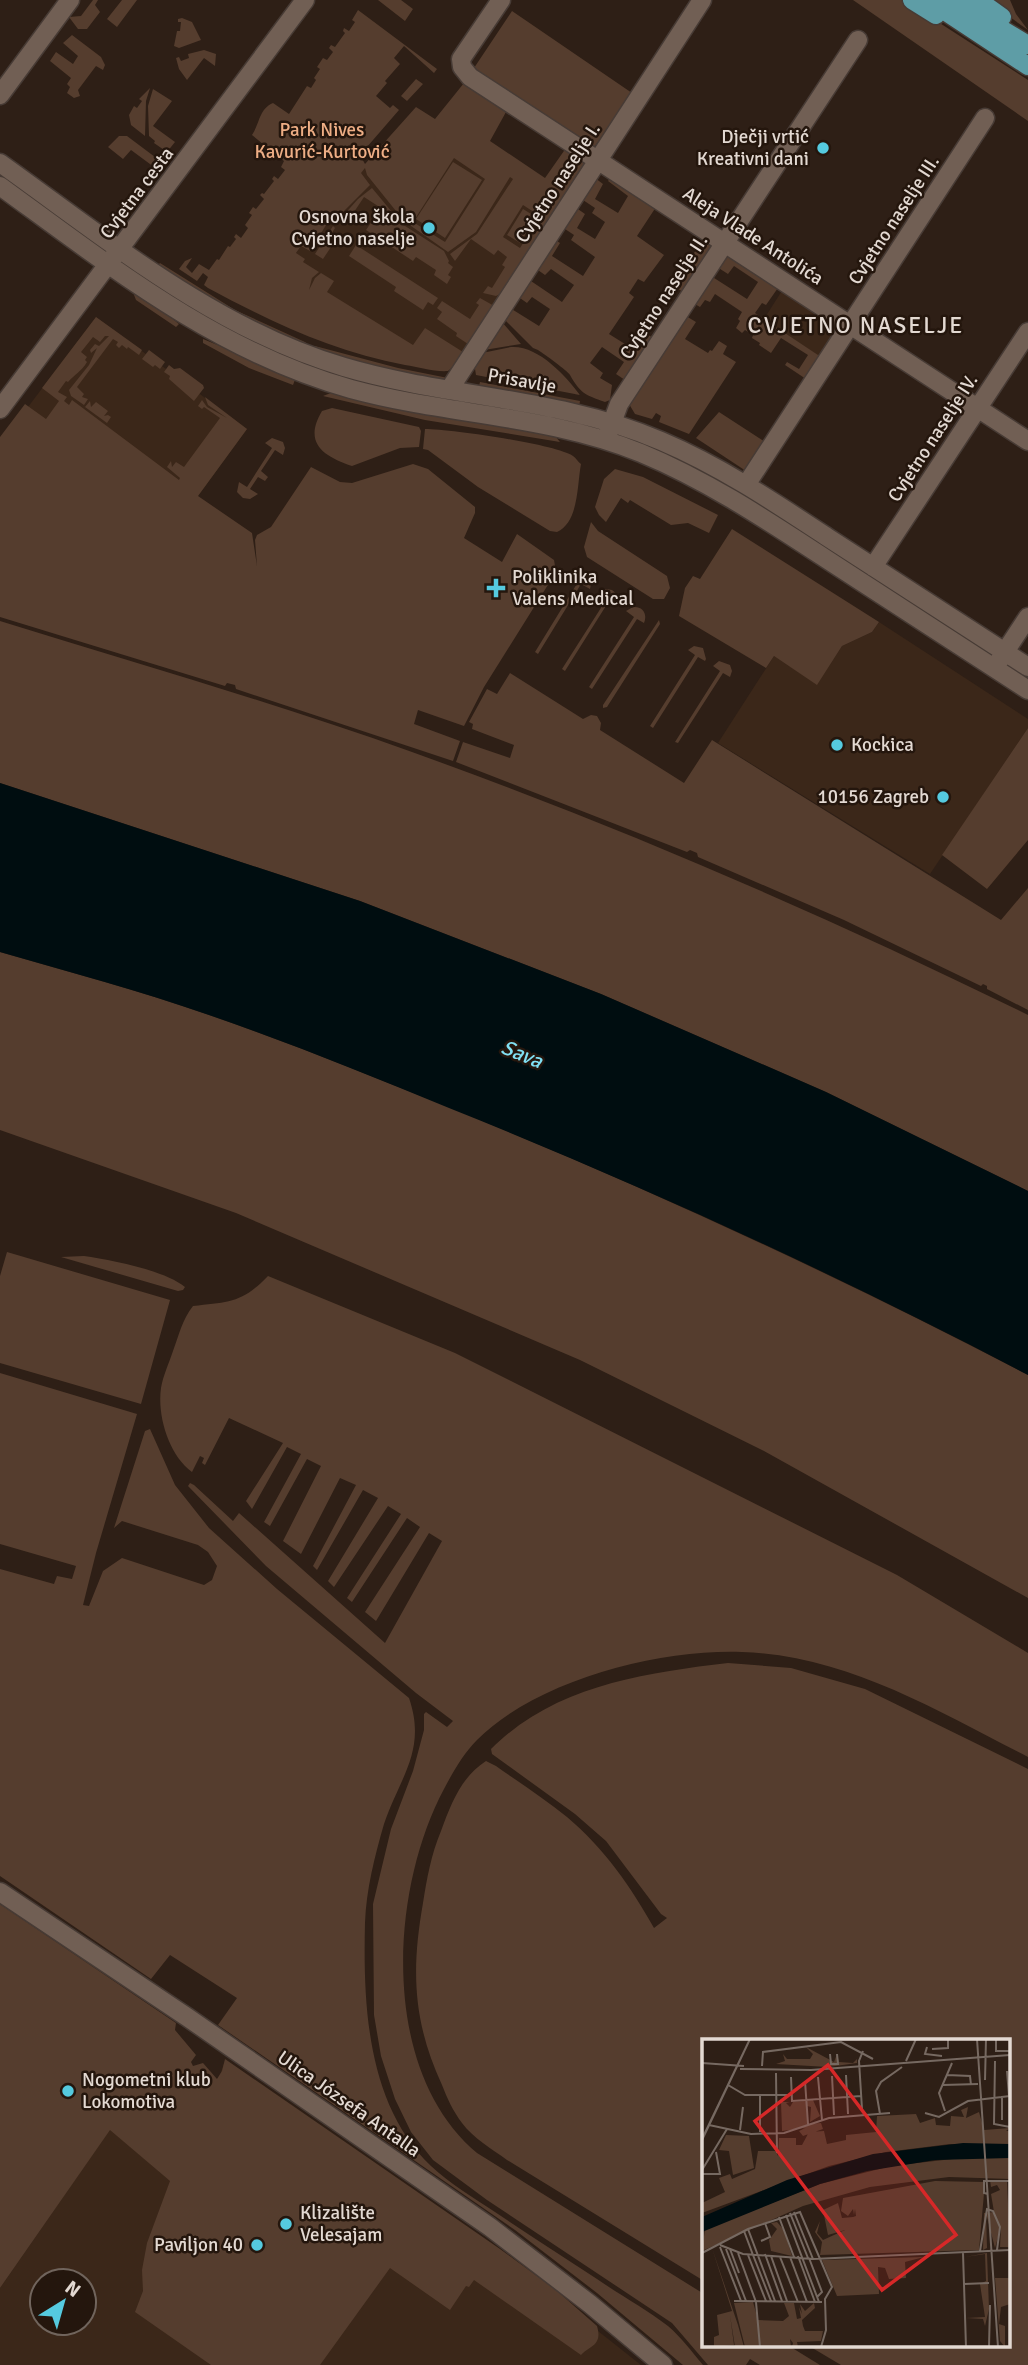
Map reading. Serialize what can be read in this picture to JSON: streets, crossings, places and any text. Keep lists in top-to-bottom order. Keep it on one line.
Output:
{"streets":{"street":["Cvjetno naselje I.","Cvjetna cesta","Cvjetno naselje III.","Aleja Vlade Antolića","Cvjetno naselje II.","Prisavlje","Cvjetno naselje IV.","Ulica Józsefa Antalla"]},"crossings":[["Cvjetno naselje I.","Aleja Vlade Antolića"],["Cvjetno naselje I.","Prisavlje"],["Cvjetna cesta","Prisavlje"],["Cvjetno naselje III.","Aleja Vlade Antolića"],["Cvjetno naselje III.","Prisavlje"],["Aleja Vlade Antolića","Cvjetno naselje II."],["Aleja Vlade Antolića","Cvjetno naselje IV."],["Cvjetno naselje II.","Prisavlje"],["Prisavlje","Cvjetno naselje IV."]],"districts":["CVJETNO NASELJE"],"water":["Sava"],"parks":["Park Nives Kavurić-Kurtović"],"places":{"other":["Dječji vrtić Kreativni dani","Osnovna škola Cvjetno naselje","Kockica","10156 Zagreb","Nogometni klub Lokomotiva","Klizalište Velesajam","Paviljon 40"],"health":["Poliklinika Valens Medical"]},"north":"top right"}
